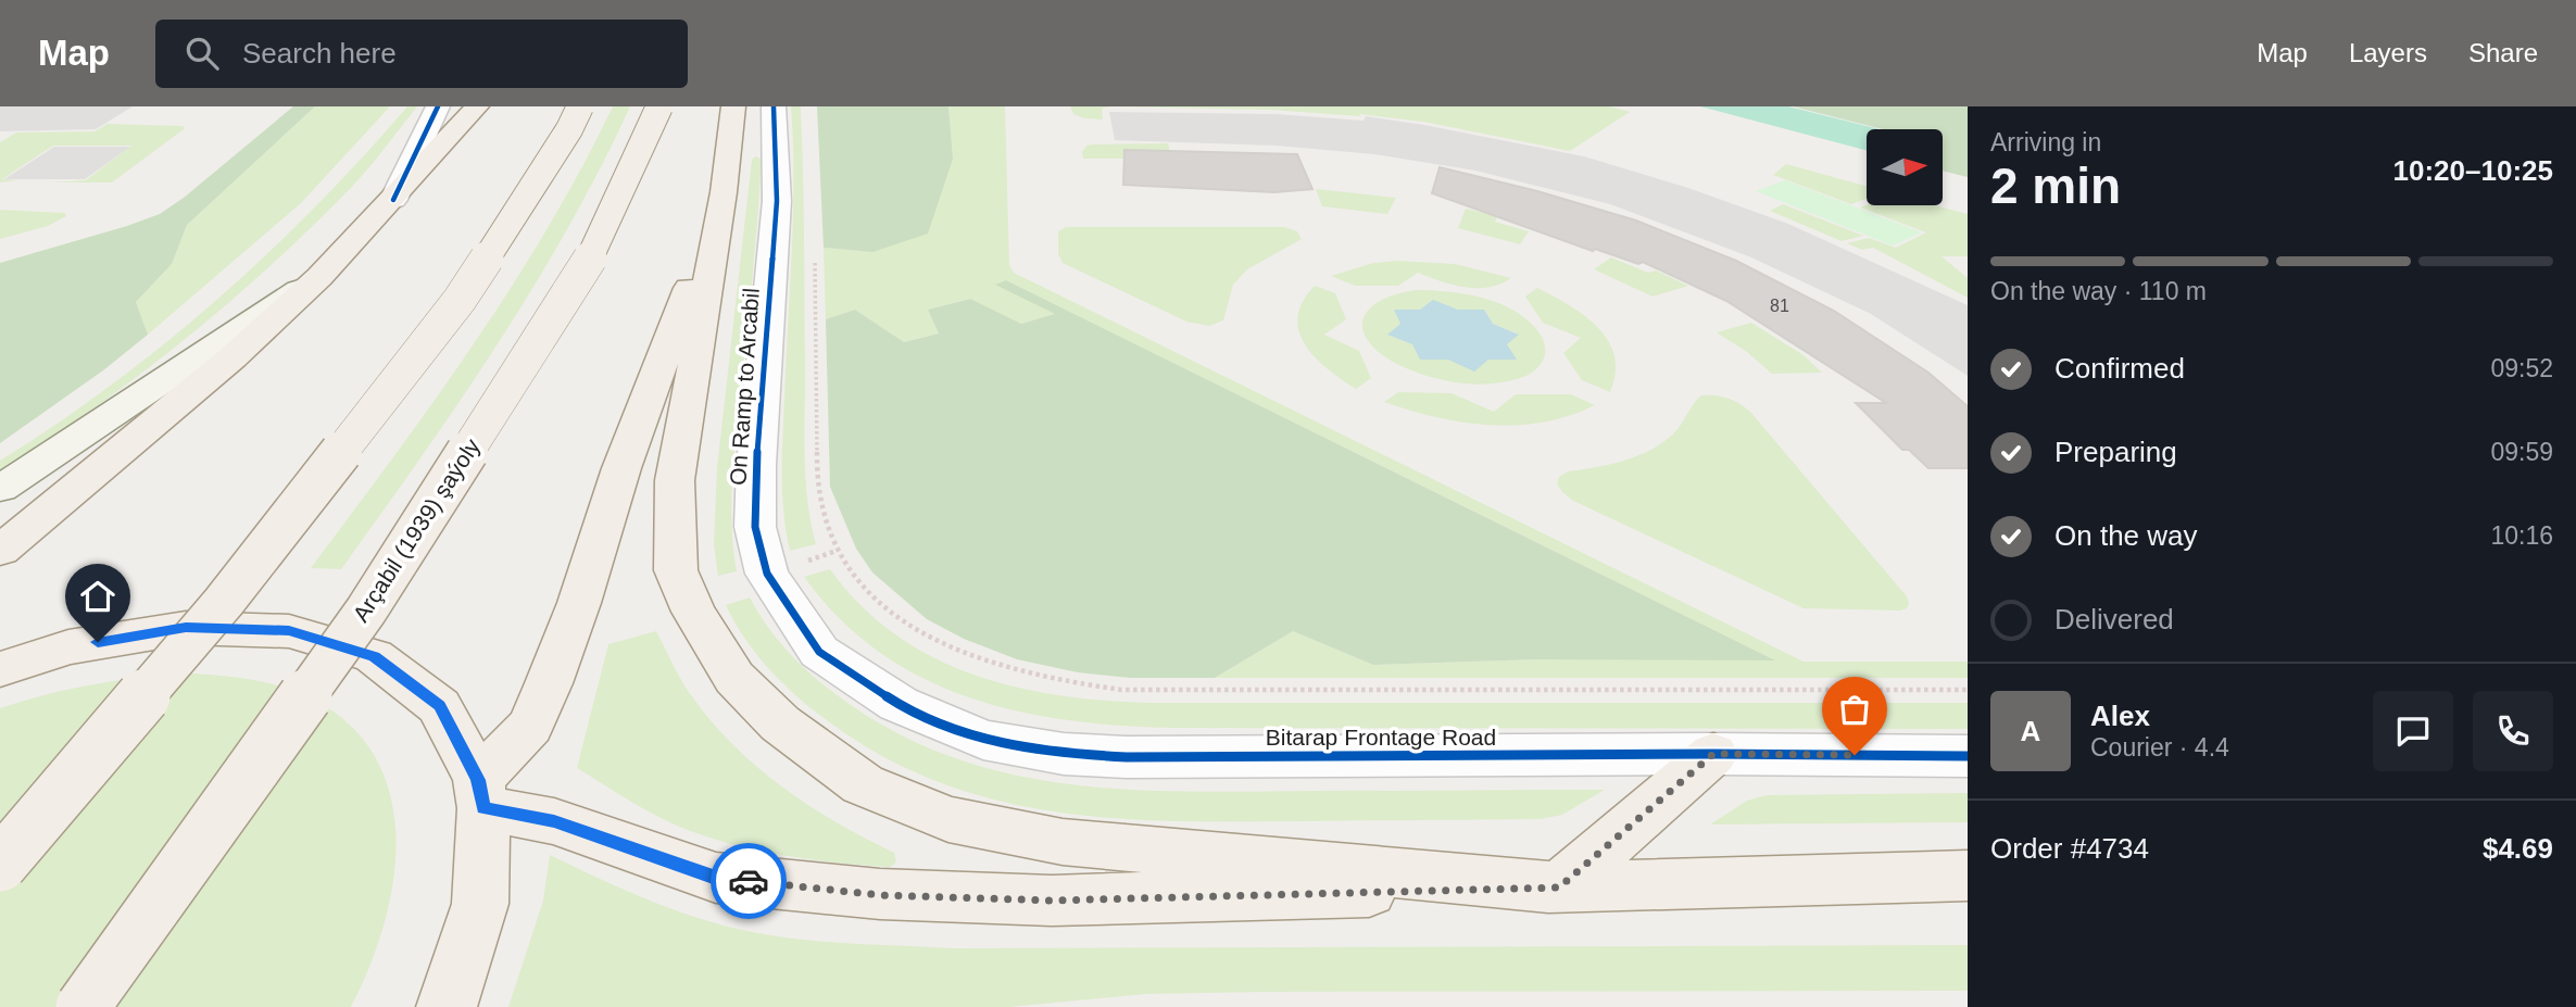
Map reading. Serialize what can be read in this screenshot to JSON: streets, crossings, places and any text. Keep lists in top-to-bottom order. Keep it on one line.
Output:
{"streets":{"main road":["Arçabil (1939) şaýoly"],"street":["On Ramp to Arcabil","Bitarap Frontage Road"]},"crossings":[["On Ramp to Arcabil","Bitarap Frontage Road"]],"house_numbers":["81"],"north":"right","page":{"header":"Map","search":"Search here","nav":["Map","Layers","Share"],"heading":["2 min","Arriving in","10:20–10:25"],"panel":["Alex","Courier · 4.4","Order #4734","$4.69"],"bar":"On the way · 110 m","list":[["Confirmed","09:52"],["Preparing","09:59"],["On the way","10:16"],"Delivered"],"round":"A"}}
